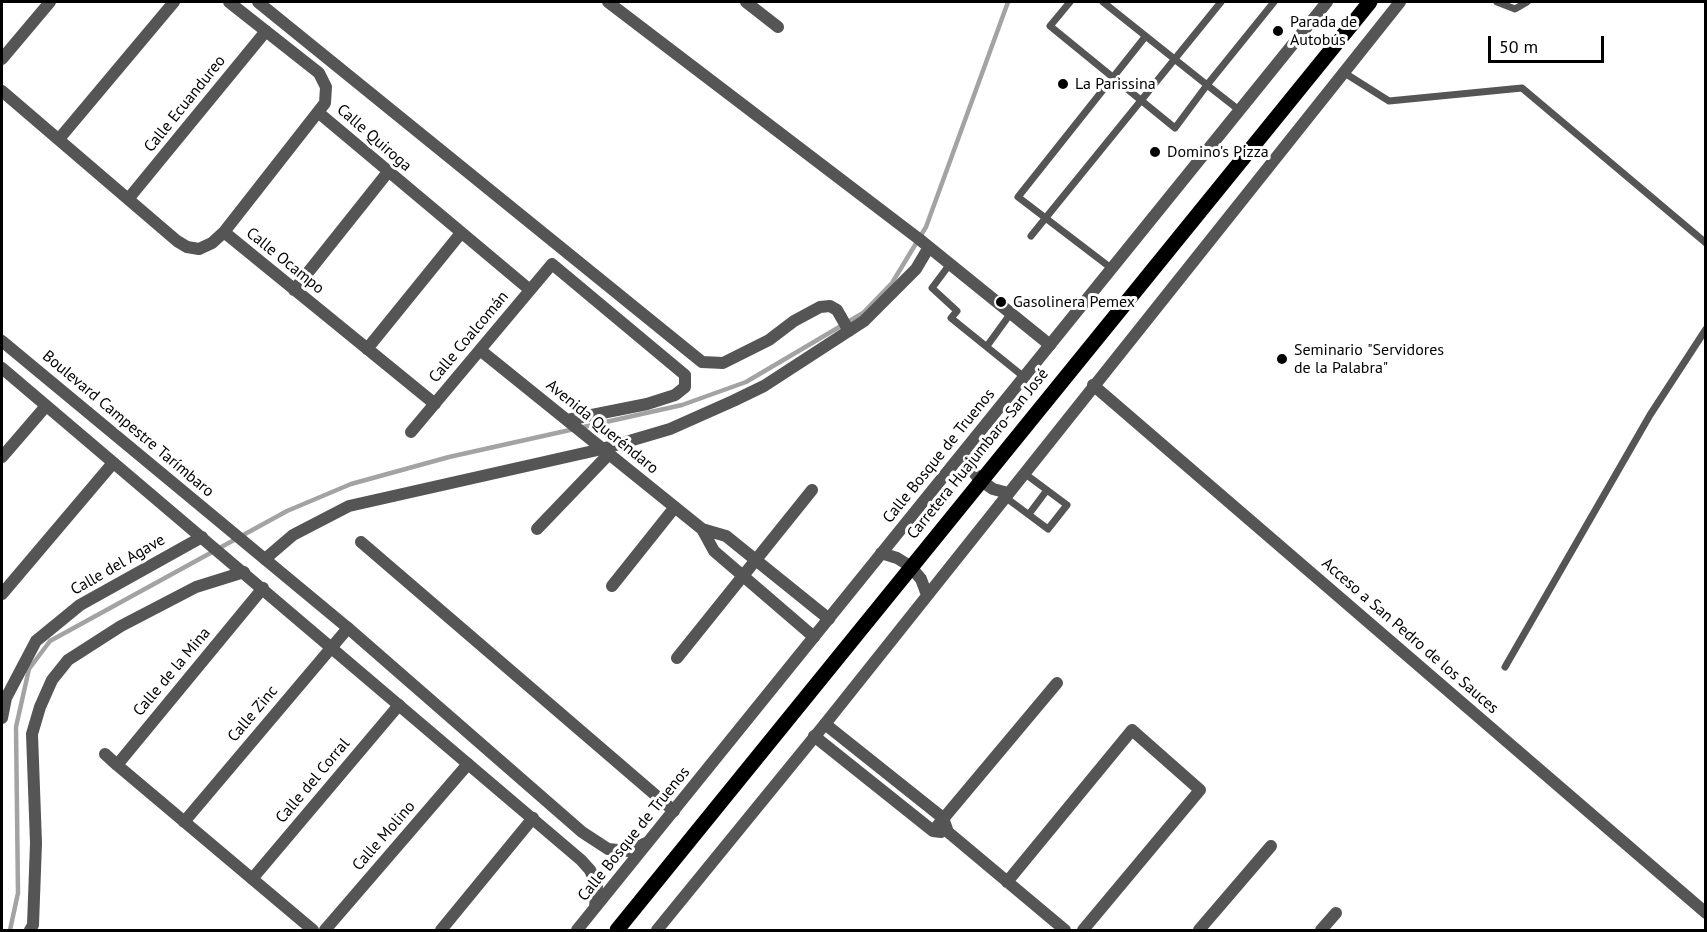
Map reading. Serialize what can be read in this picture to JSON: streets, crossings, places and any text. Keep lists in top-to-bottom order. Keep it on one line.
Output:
{"streets":{"main road":["Carretera Huajumbaro-San José"],"street":["Calle Ecuandureo","Calle Quiroga","Calle Ocampo","Calle Coalcomán","Boulevard Campestre Tarímbaro","Avenida Queréndaro","Calle Bosque de Truenos","Calle del Agave","Acceso a San Pedro de los Sauces","Calle de la Mina","Calle Zinc","Calle del Corral","Calle Molino"]},"crossings":[["Calle Ecuandureo","Calle Quiroga"],["Calle Ecuandureo","Calle Ocampo"],["Calle Quiroga","Calle Coalcomán"],["Calle Ocampo","Calle Coalcomán"],["Calle Coalcomán","Avenida Queréndaro"],["Boulevard Campestre Tarímbaro","Calle Bosque de Truenos"],["Boulevard Campestre Tarímbaro","Calle Zinc"],["Avenida Queréndaro","Calle Bosque de Truenos"]],"places":["Parada de Autobús","La Parissina","Domino's Pizza","Gasolinera Pemex","Seminario \"Servidores de la Palabra\""],"scale_bar":"50 m"}
